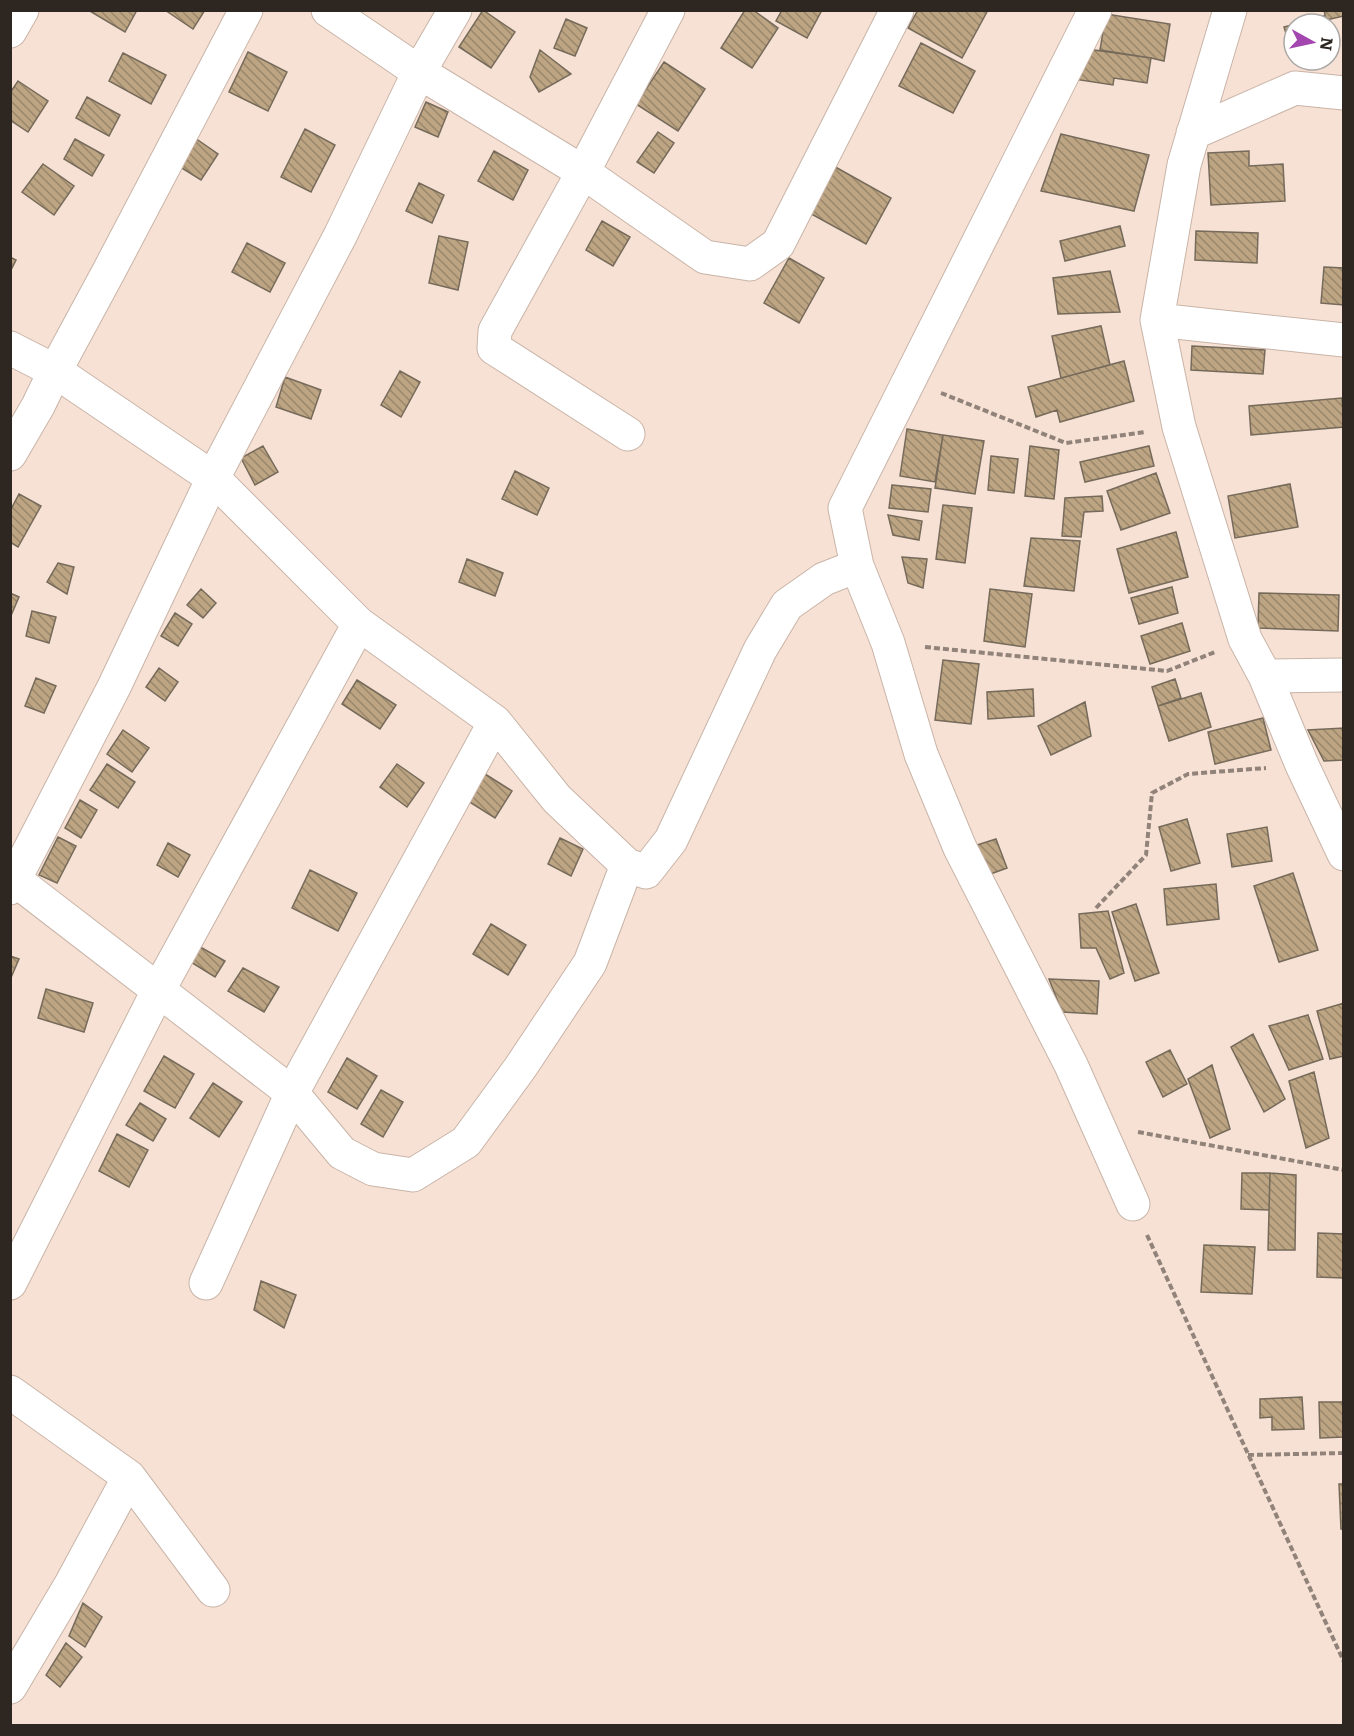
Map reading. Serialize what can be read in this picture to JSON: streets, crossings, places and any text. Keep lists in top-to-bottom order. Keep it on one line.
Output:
{"north":"right"}
